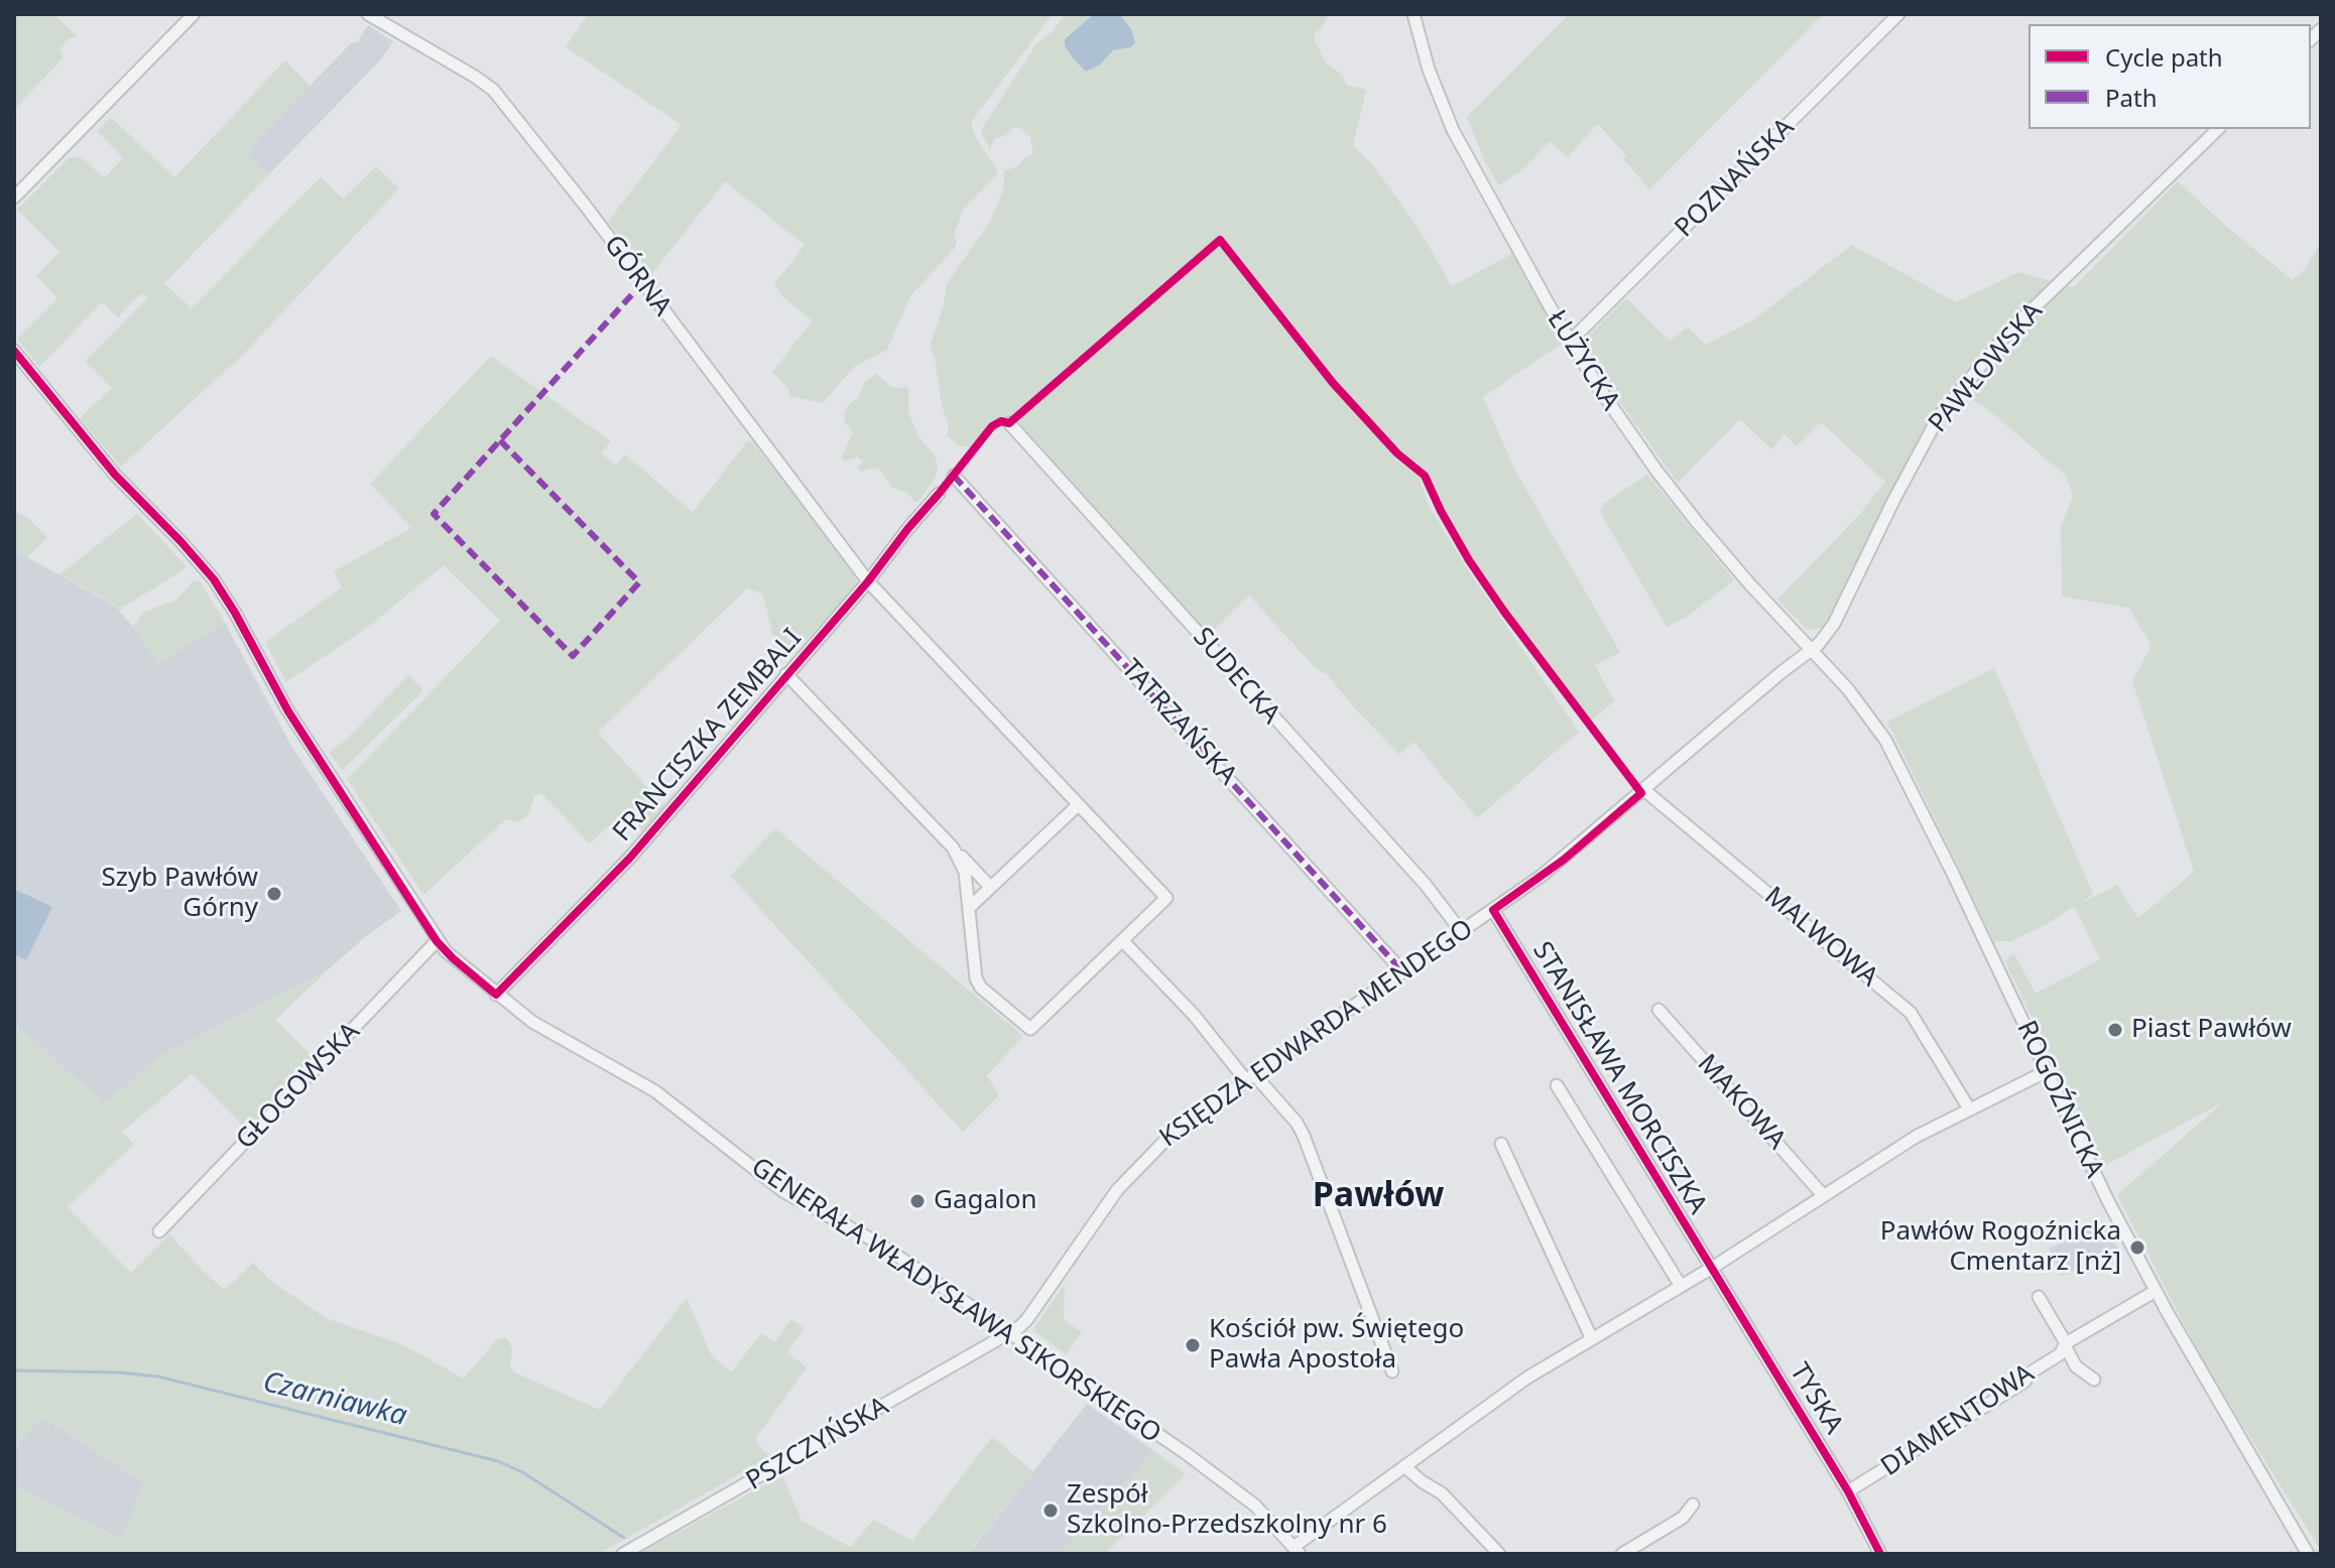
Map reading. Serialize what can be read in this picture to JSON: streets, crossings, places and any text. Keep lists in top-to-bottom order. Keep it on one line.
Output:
{"streets":{"street":["POZNAŃSKA","GÓRNA","ŁUŻYCKA","PAWŁOWSKA","SUDECKA","TATRZAŃSKA","FRANCISZKA ZEMBALI","MALWOWA","KSIĘDZA EDWARDA MENDEGO","STANISŁAWA MORCISZKA","GŁOGOWSKA","ROGOŹNICKA","MAKOWA","GENERAŁA WŁADYSŁAWA SIKORSKIEGO","TYSKA","DIAMENTOWA","PSZCZYŃSKA"]},"crossings":[["POZNAŃSKA","ŁUŻYCKA"],["GÓRNA","FRANCISZKA ZEMBALI"],["ŁUŻYCKA","PAWŁOWSKA"],["ŁUŻYCKA","KSIĘDZA EDWARDA MENDEGO"],["ŁUŻYCKA","ROGOŹNICKA"],["PAWŁOWSKA","KSIĘDZA EDWARDA MENDEGO"],["PAWŁOWSKA","ROGOŹNICKA"],["SUDECKA","KSIĘDZA EDWARDA MENDEGO"],["TATRZAŃSKA","KSIĘDZA EDWARDA MENDEGO"],["FRANCISZKA ZEMBALI","GENERAŁA WŁADYSŁAWA SIKORSKIEGO"],["MALWOWA","KSIĘDZA EDWARDA MENDEGO"],["KSIĘDZA EDWARDA MENDEGO","STANISŁAWA MORCISZKA"],["KSIĘDZA EDWARDA MENDEGO","ROGOŹNICKA"],["KSIĘDZA EDWARDA MENDEGO","GENERAŁA WŁADYSŁAWA SIKORSKIEGO"],["KSIĘDZA EDWARDA MENDEGO","PSZCZYŃSKA"],["STANISŁAWA MORCISZKA","TYSKA"],["GŁOGOWSKA","GENERAŁA WŁADYSŁAWA SIKORSKIEGO"],["ROGOŹNICKA","DIAMENTOWA"],["GENERAŁA WŁADYSŁAWA SIKORSKIEGO","PSZCZYŃSKA"],["TYSKA","DIAMENTOWA"]],"districts":["Pawłów"],"water":["Czarniawka"],"places":["Szyb Pawłów Górny","Piast Pawłów","Gagalon","Pawłów Rogoźnicka Cmentarz [nż]","Kościół pw. Świętego Pawła Apostoła","Zespół Szkolno-Przedszkolny nr 6"],"legend":["Cycle path","Path"]}
